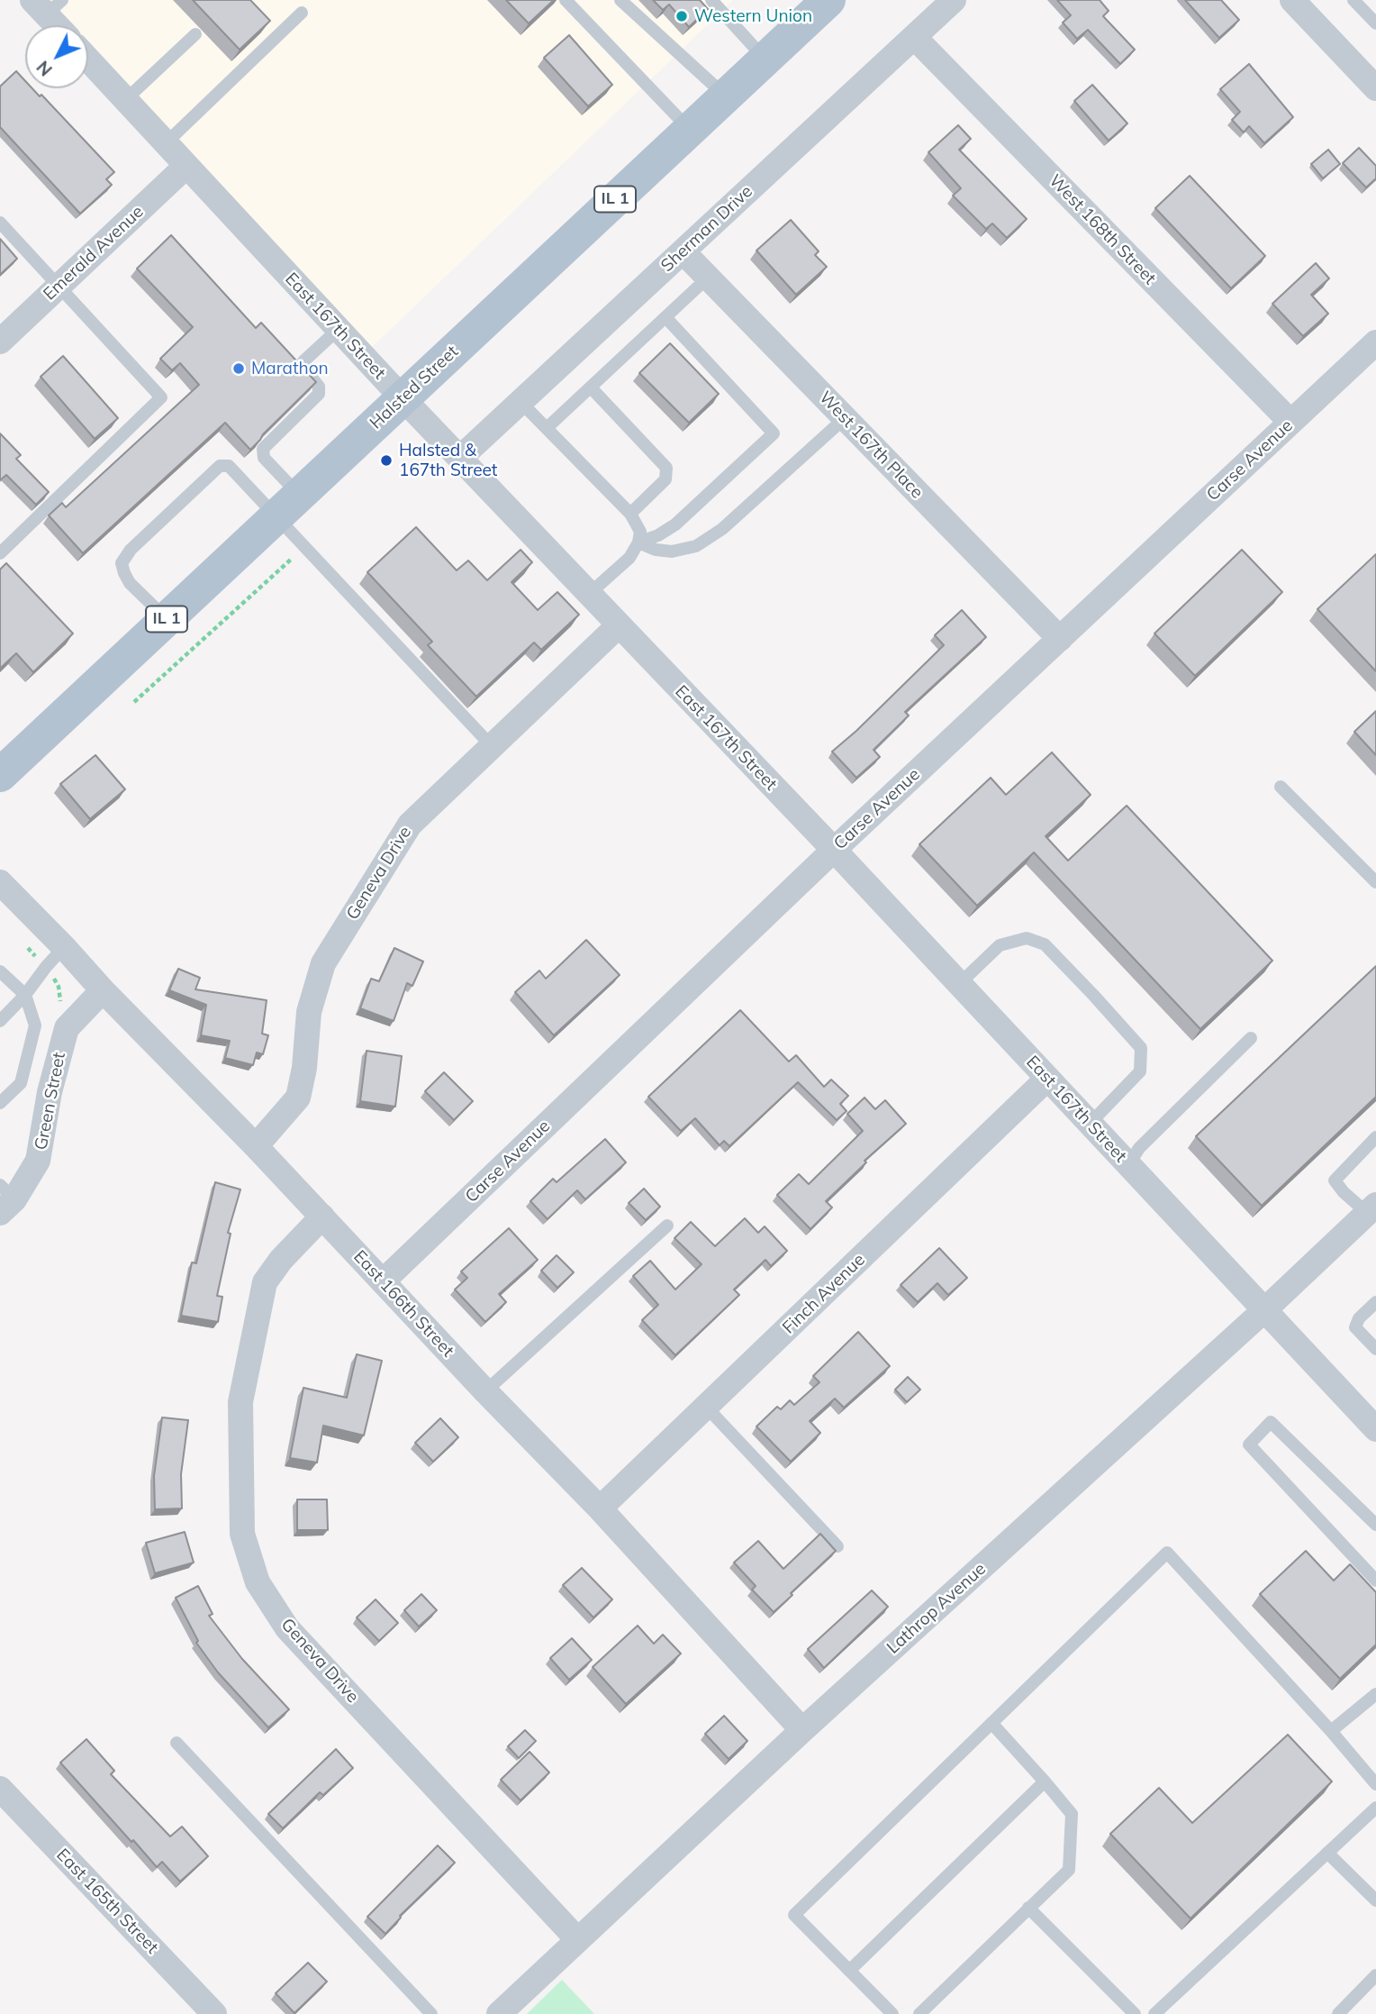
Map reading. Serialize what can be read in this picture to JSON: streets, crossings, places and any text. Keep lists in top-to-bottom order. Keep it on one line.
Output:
{"streets":{"main road":["IL 1","Halsted Street"],"street":["Sherman Drive","West 168th Street","Emerald Avenue","East 167th Street","West 167th Place","Carse Avenue","Geneva Drive","Green Street","Finch Avenue","East 166th Street","Lathrop Avenue","East 165th Street"]},"crossings":[["Sherman Drive","West 168th Street"],["Sherman Drive","East 167th Street"],["Sherman Drive","West 167th Place"],["West 168th Street","Carse Avenue"],["Emerald Avenue","East 167th Street"],["East 167th Street","Halsted Street"],["East 167th Street","Carse Avenue"],["East 167th Street","Geneva Drive"],["East 167th Street","Finch Avenue"],["East 167th Street","Lathrop Avenue"],["West 167th Place","Carse Avenue"],["Carse Avenue","East 166th Street"],["Geneva Drive","East 166th Street"],["Geneva Drive","Lathrop Avenue"],["Green Street","East 166th Street"],["Finch Avenue","East 166th Street"],["East 166th Street","Lathrop Avenue"]],"places":["Western Union","Marathon","Halsted & 167th Street"],"north":"bottom left"}
